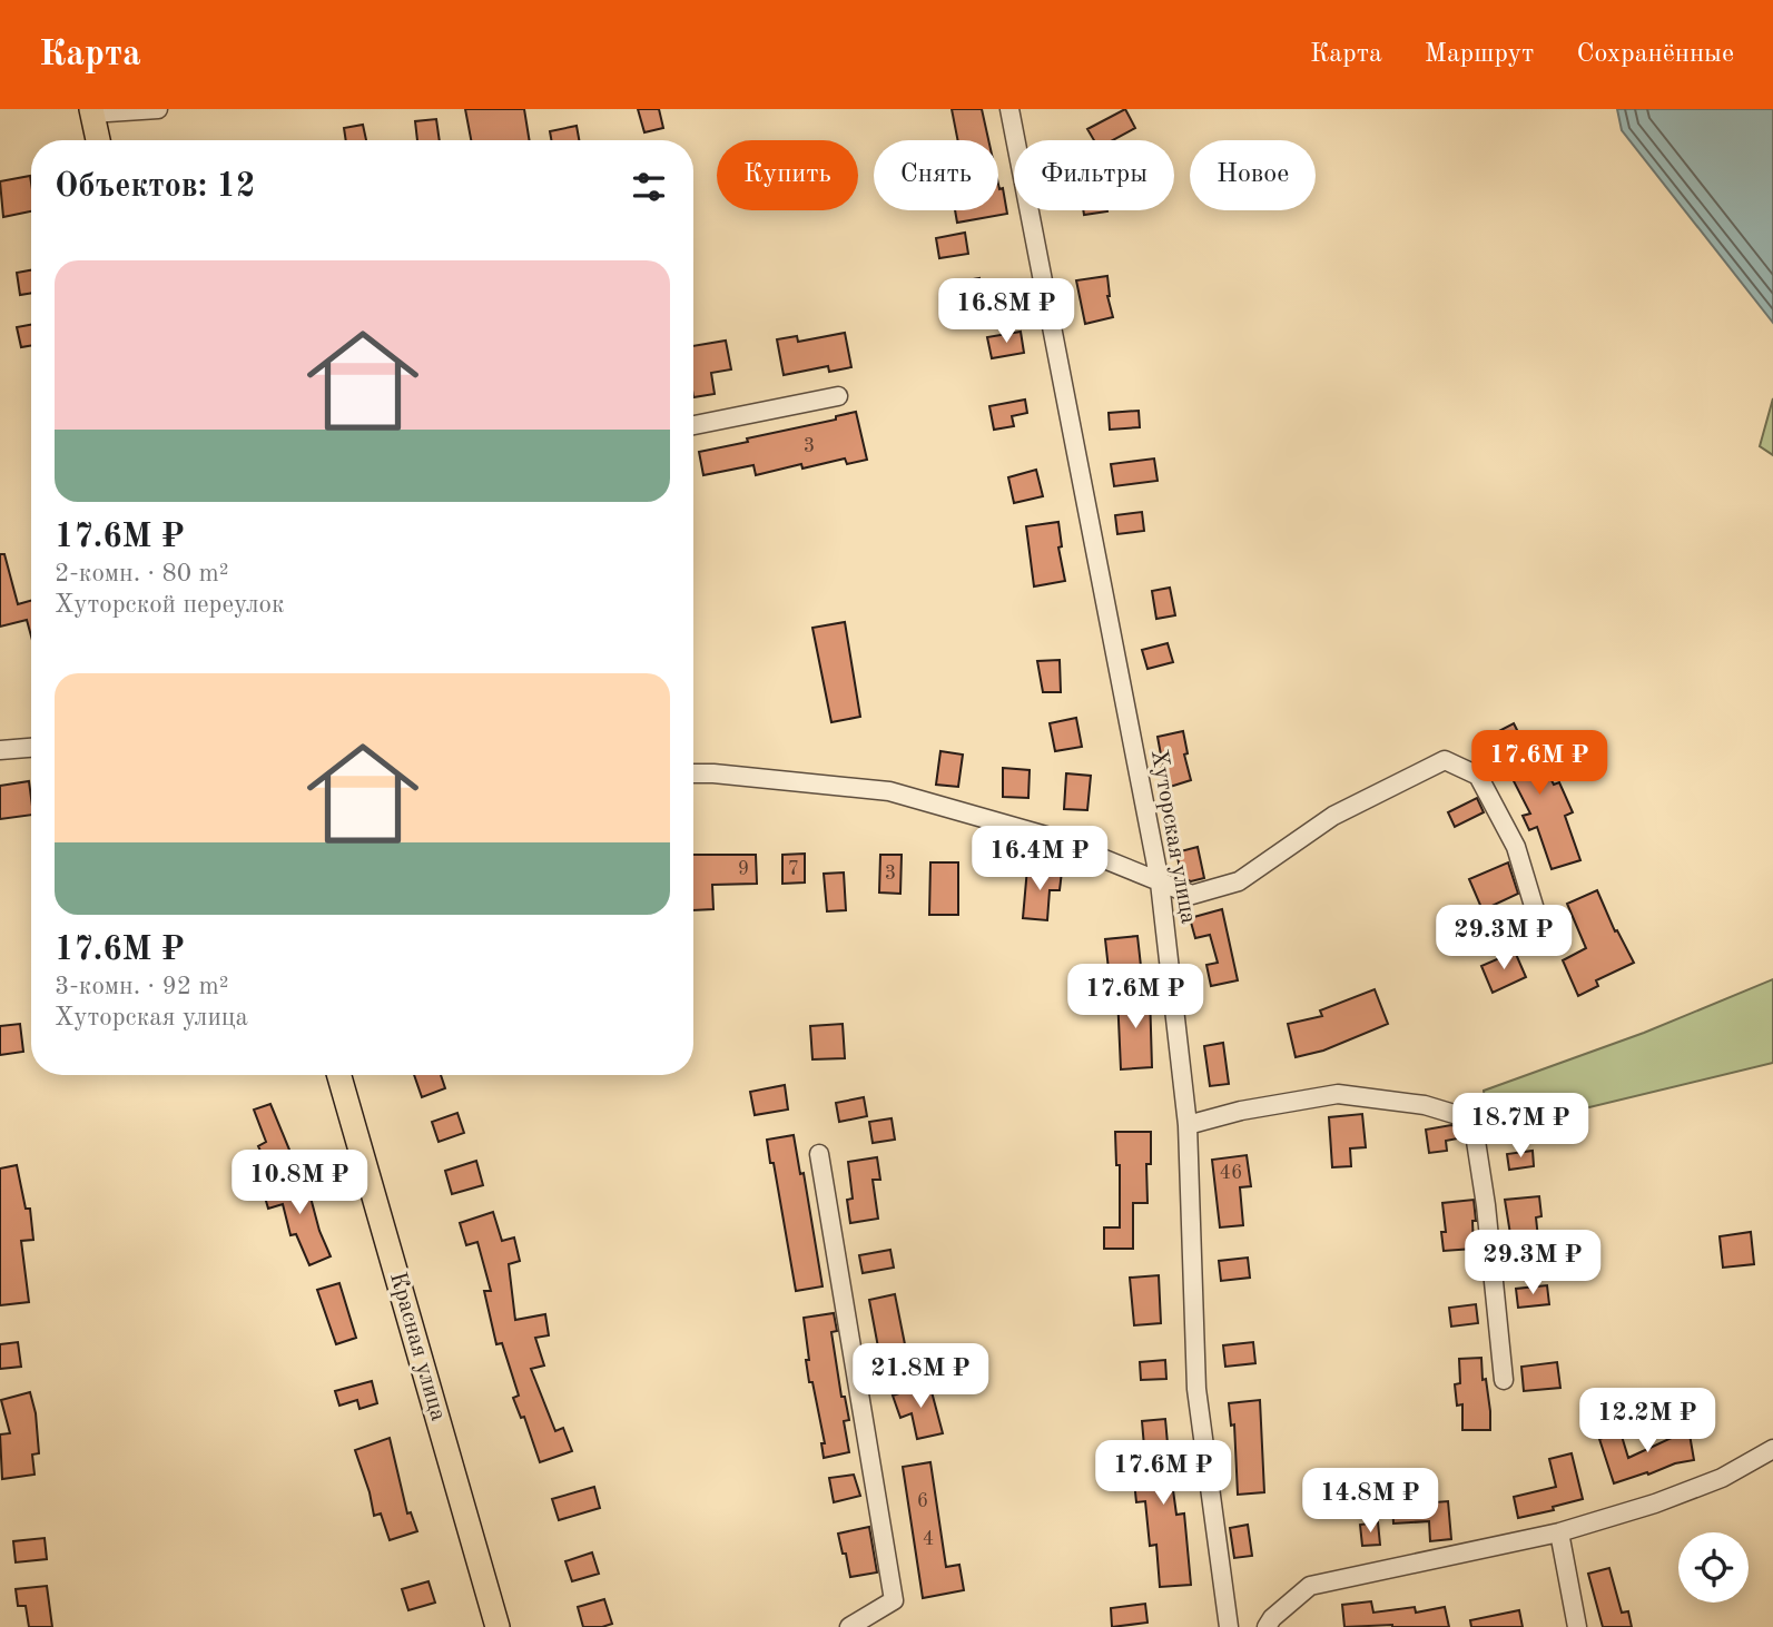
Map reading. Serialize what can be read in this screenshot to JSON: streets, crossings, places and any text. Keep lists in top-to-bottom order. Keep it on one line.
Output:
{"streets":{"main road":["Красная улица"],"street":["Хуторская улица"]},"house_numbers":["3","9","7","3","46","6","4"],"page":{"header":"Карта","nav":["Карта","Маршрут","Сохранённые"],"chip":["Купить","Снять","Фильтры","Новое"],"heading":"Объектов: 12","list":[{"name":"17.6M ₽","note":"2-комн. · 80 m² · Хуторской переулок"},{"name":"17.6M ₽","note":"3-комн. · 92 m² · Хуторская улица"}],"price":["16.8M ₽","17.6M ₽","16.4M ₽","29.3M ₽","17.6M ₽","18.7M ₽","10.8M ₽","29.3M ₽","21.8M ₽","12.2M ₽","17.6M ₽","14.8M ₽"]}}
